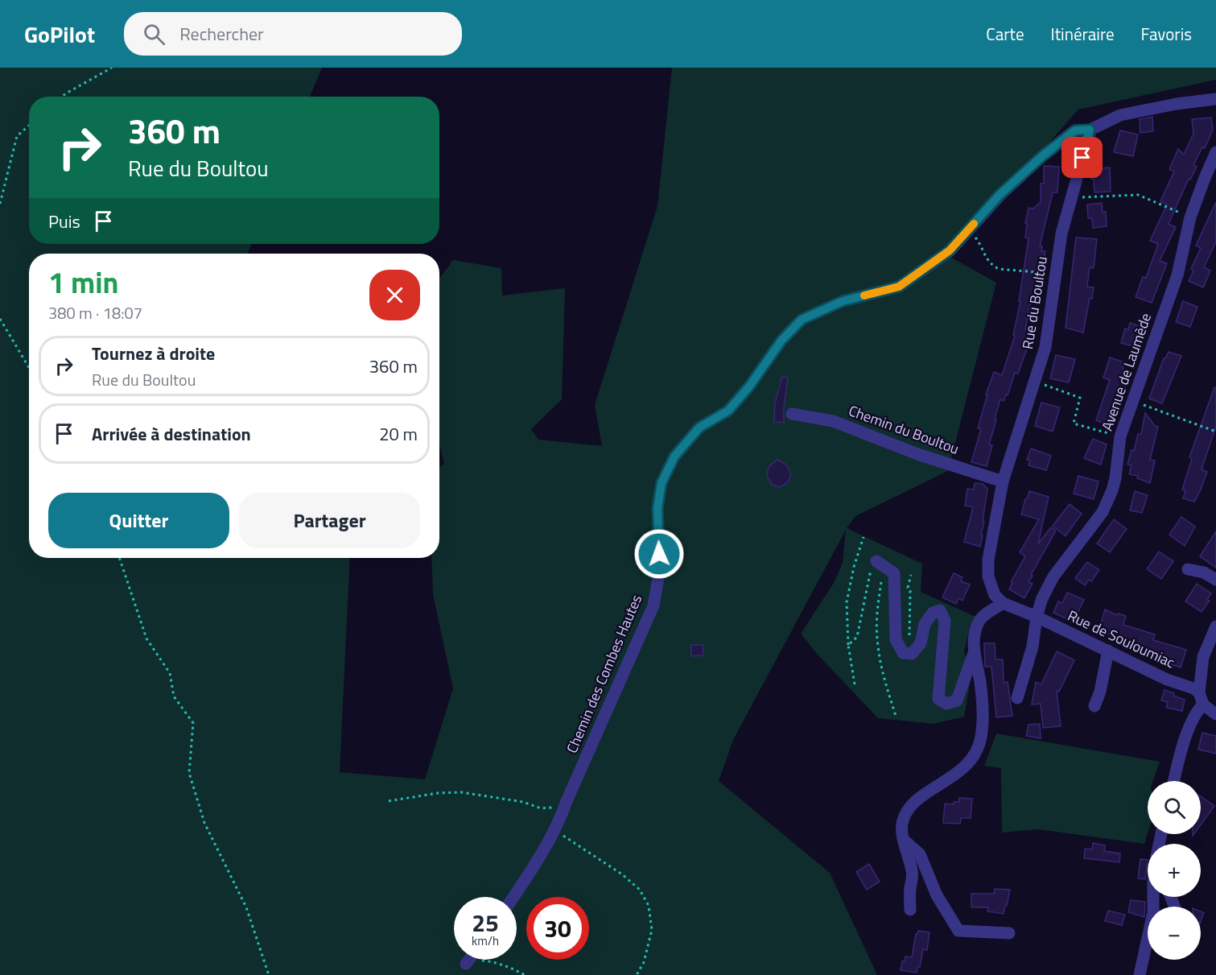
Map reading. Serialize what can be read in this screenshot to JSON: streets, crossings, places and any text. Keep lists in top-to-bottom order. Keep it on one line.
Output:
{"streets":{"street":["Rue du Boultou","Avenue de Laumède","Chemin du Boultou","Rue de Souloumiac","Chemin des Combes Hautes"]},"crossings":[["Rue du Boultou","Chemin du Boultou"],["Rue du Boultou","Rue de Souloumiac"],["Rue du Boultou","Chemin des Combes Hautes"],["Avenue de Laumède","Rue de Souloumiac"]],"page":{"header":"GoPilot","search":"Rechercher","nav":["Carte","Itinéraire","Favoris"],"turn":["360 m","Rue du Boultou"],"then":"Puis","heading":["1 min","380 m · 18:07"],"list":[{"name":"Tournez à droite","note":"Rue du Boultou","value":"360 m"},{"name":"Arrivée à destination","value":"20 m"}],"buttons":["Quitter","Partager"],"map_buttons":["+","−"],"speed":"25 km/h","limit":"30"}}
